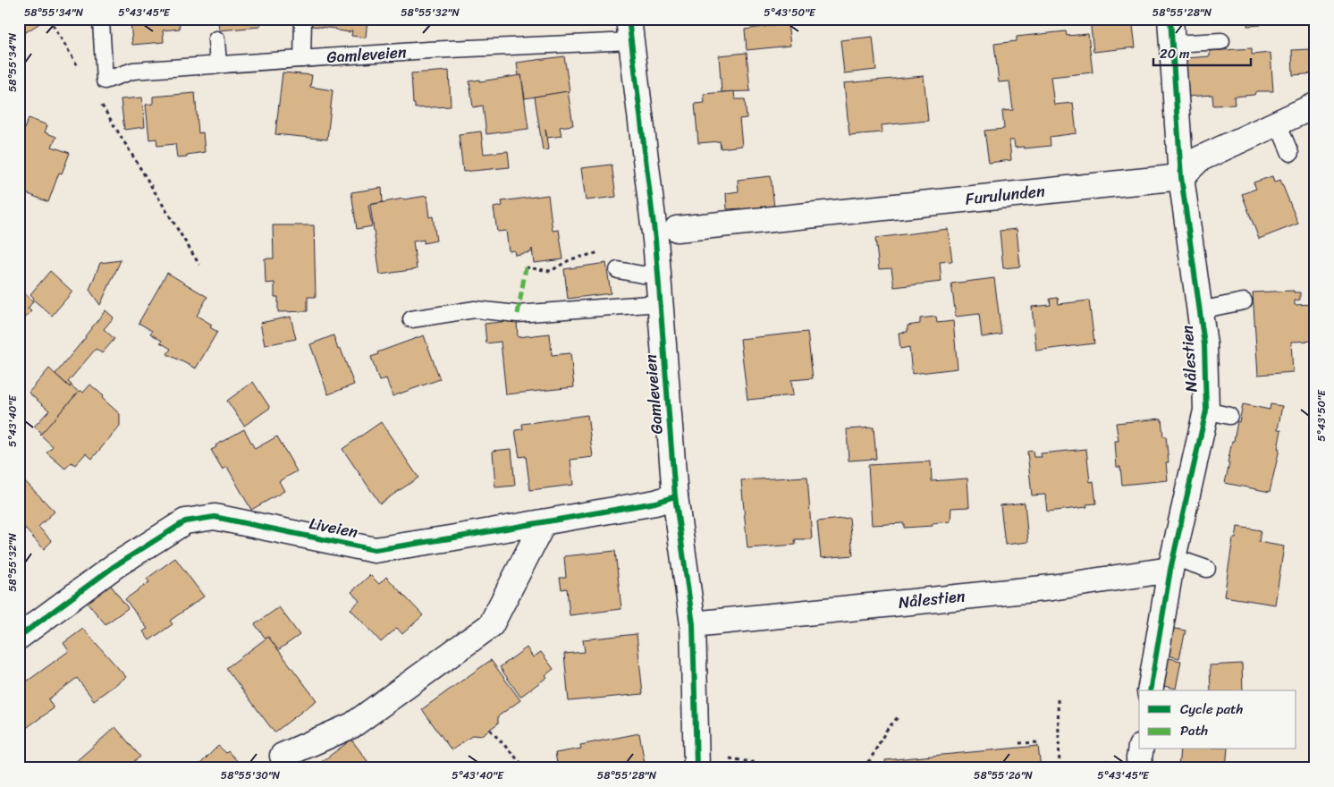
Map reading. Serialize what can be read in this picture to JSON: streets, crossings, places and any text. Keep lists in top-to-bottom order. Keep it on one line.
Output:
{"streets":{"street":["Gamleveien","Furulunden","Nålestien","Liveien"]},"crossings":[["Gamleveien","Nålestien"],["Gamleveien","Liveien"],["Furulunden","Nålestien"]],"legend":["Cycle path","Path"],"scale_bar":"20 m","coordinates":["58°55'34\"N","5°43'45\"E","58°55'32\"N","5°43'50\"E","58°55'28\"N","5°43'40\"E","58°55'30\"N","58°55'26\"N"]}
